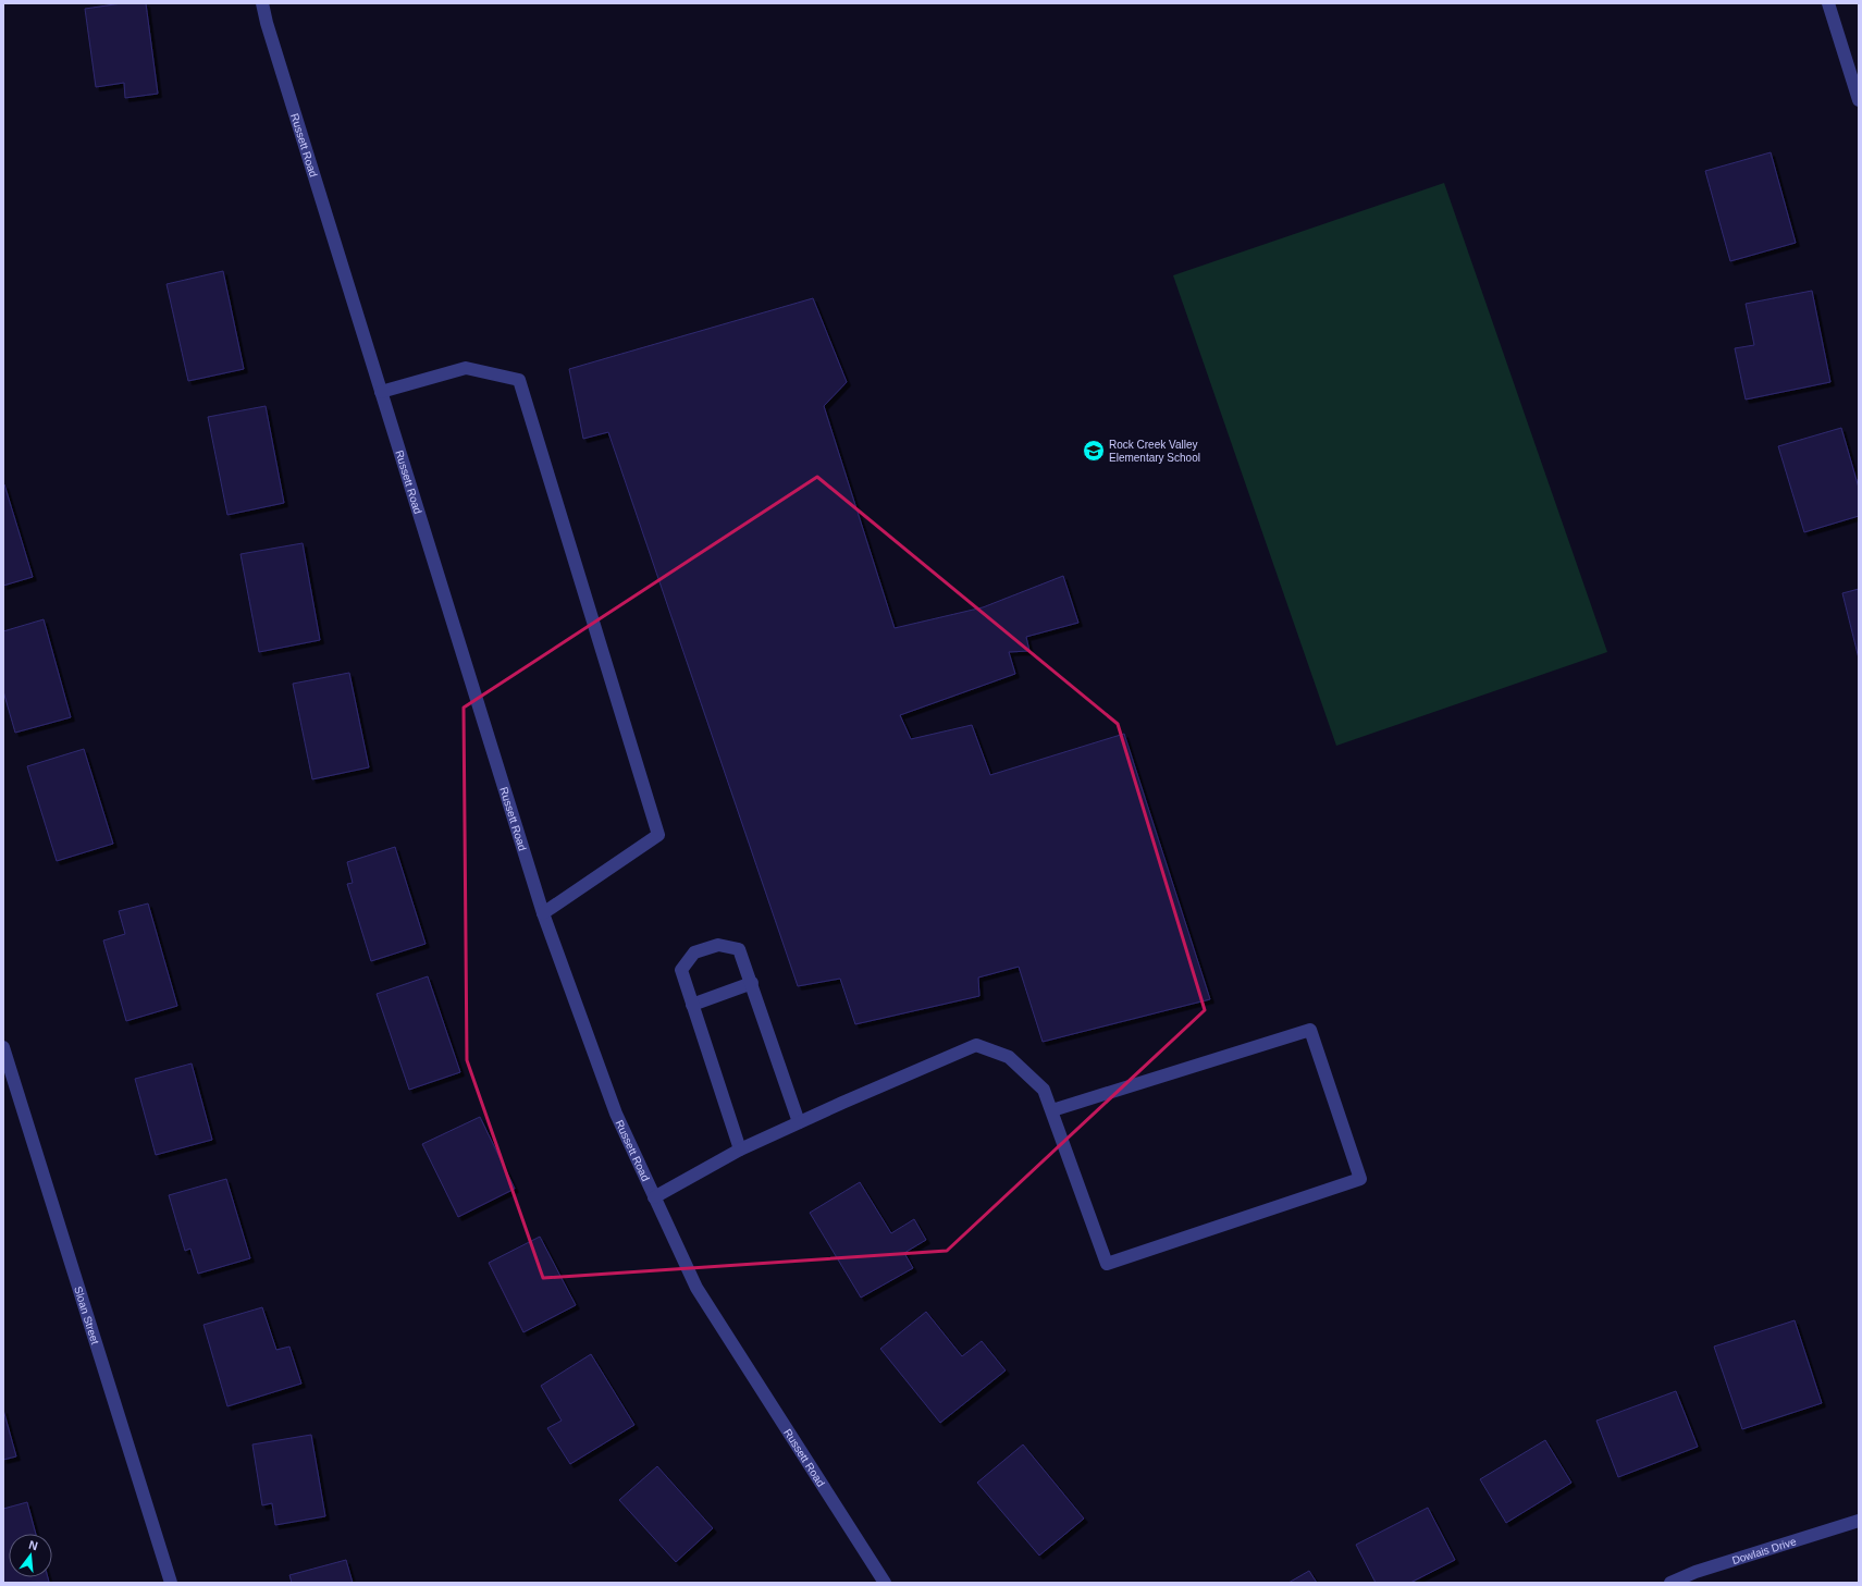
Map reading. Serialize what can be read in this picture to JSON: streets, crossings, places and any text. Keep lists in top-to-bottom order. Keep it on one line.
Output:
{"streets":{"street":["Russett Road","Sloan Street","Dowlais Drive"]},"places":{"school or university":["Rock Creek Valley Elementary School"]},"north":"top"}
